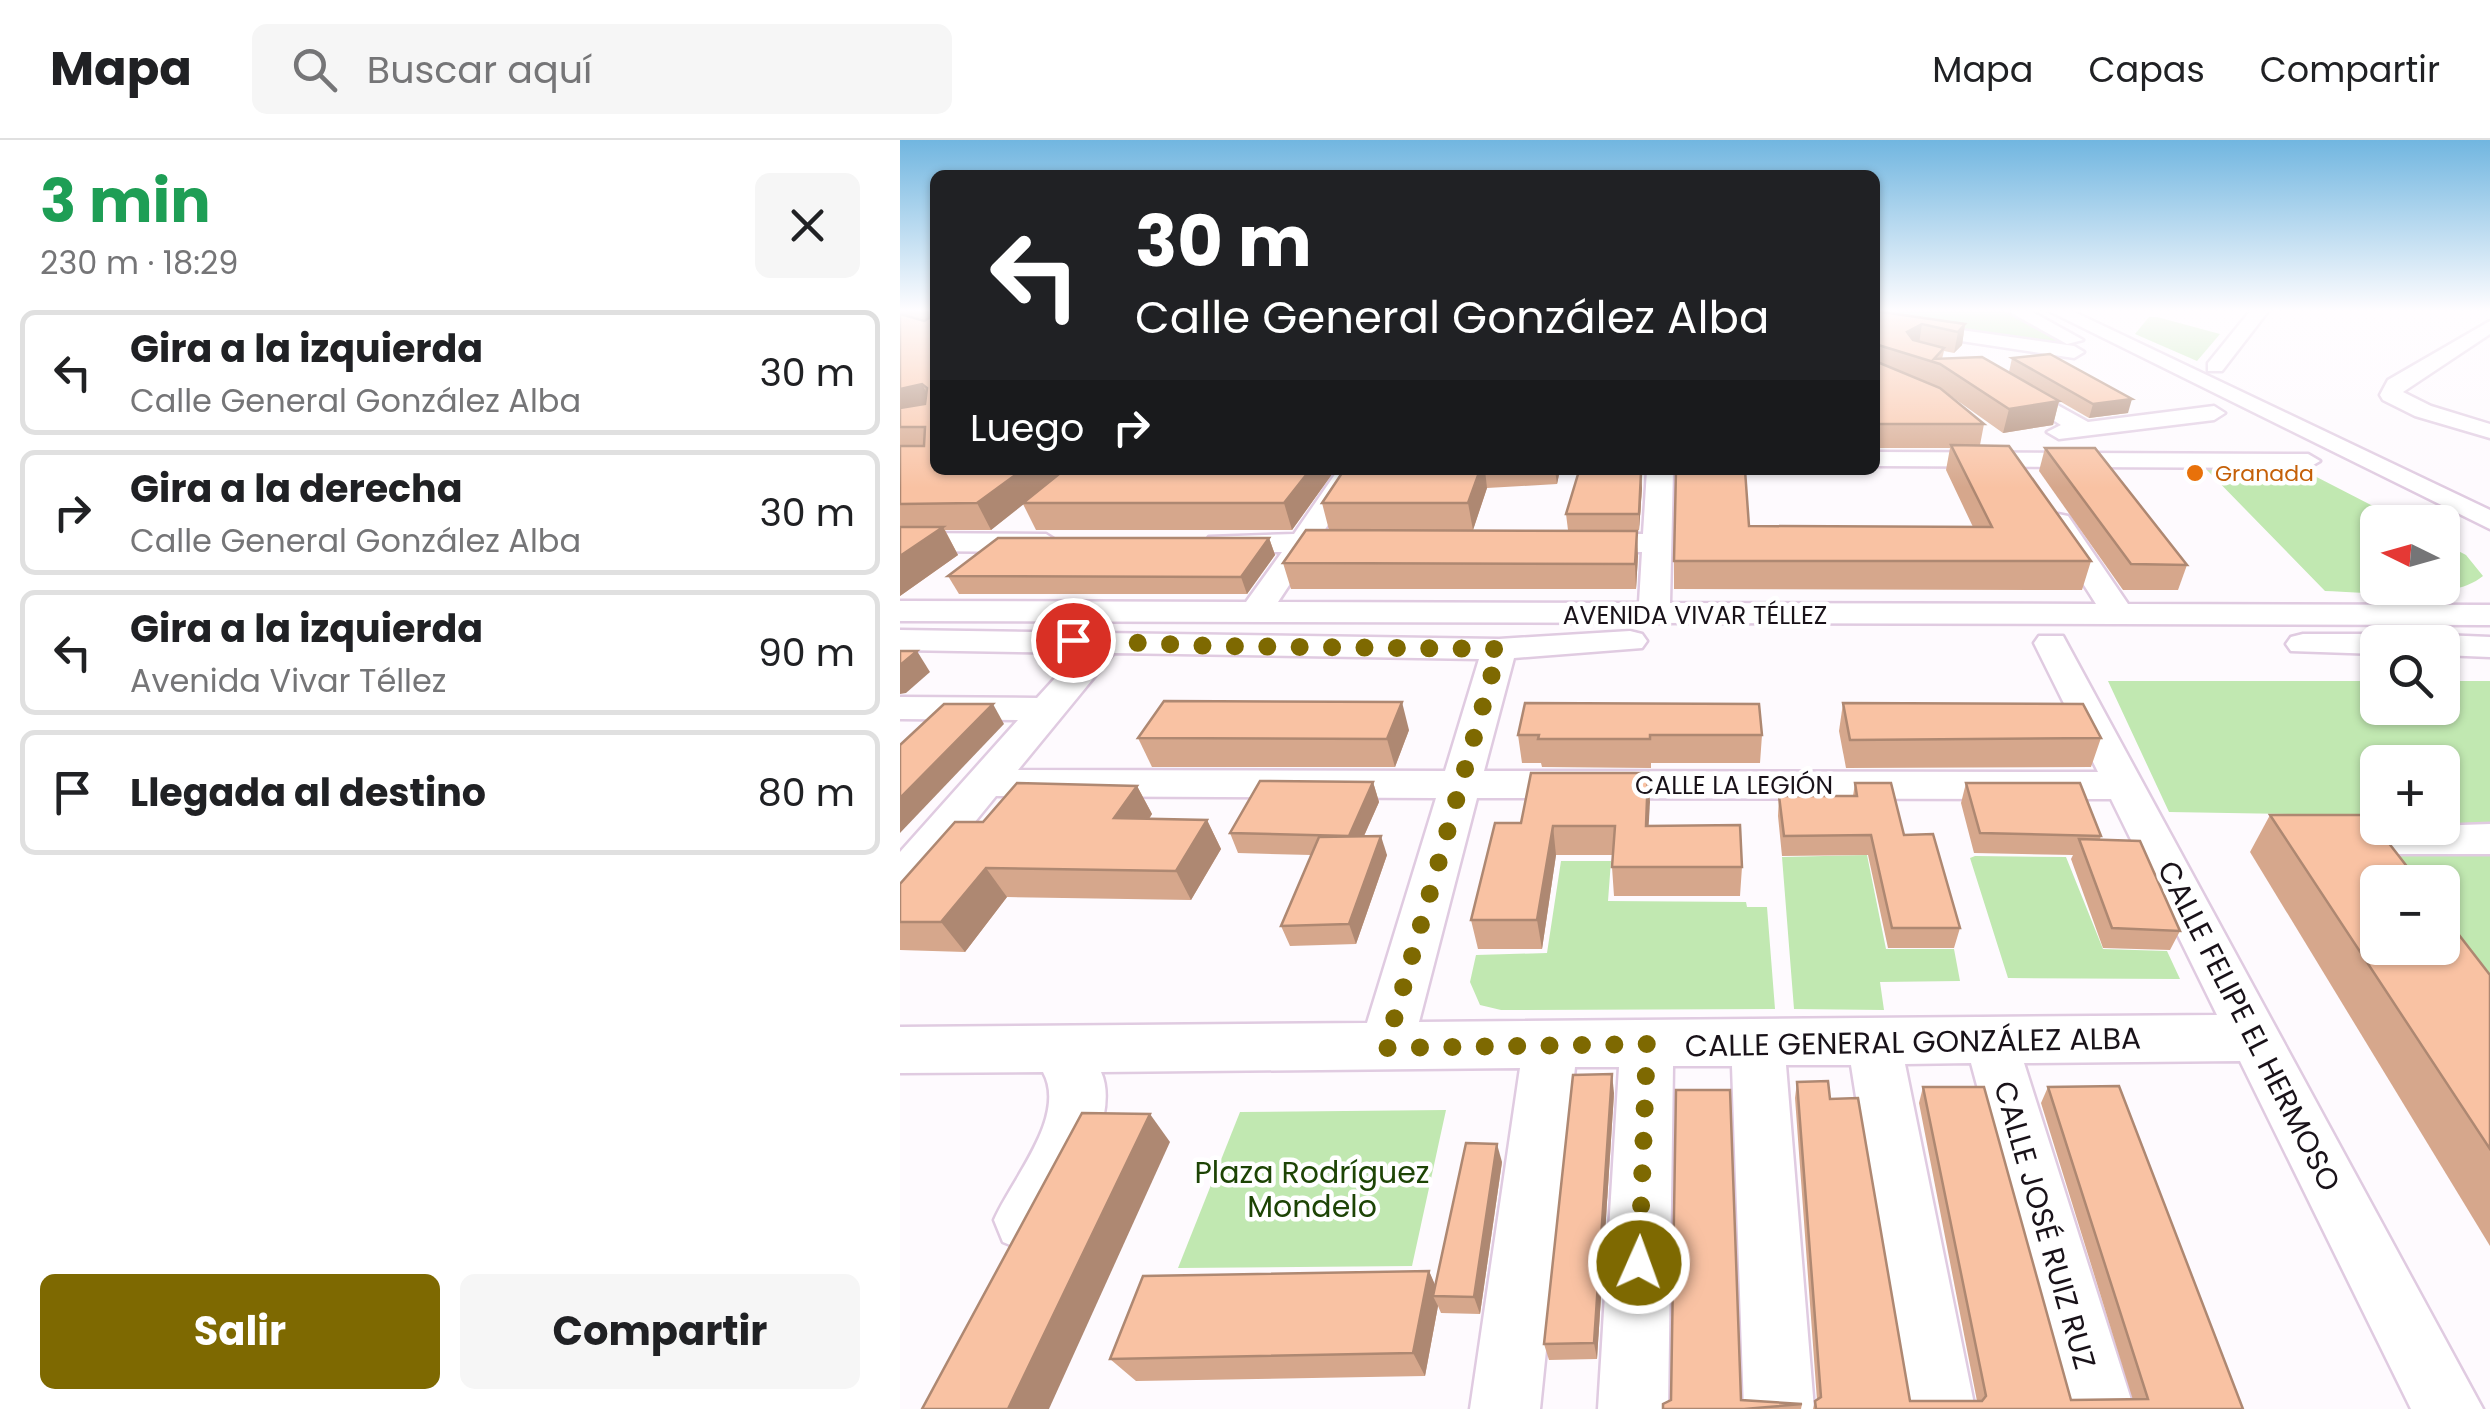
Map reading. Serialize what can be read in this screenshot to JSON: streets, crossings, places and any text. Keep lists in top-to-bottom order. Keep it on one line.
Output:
{"streets":{"street":["AVENIDA VIVAR TÉLLEZ","CALLE LA LEGIÓN","CALLE FELIPE EL HERMOSO","CALLE GENERAL GONZÁLEZ ALBA","CALLE JOSÉ RUIZ RUZ"]},"crossings":[["AVENIDA VIVAR TÉLLEZ","CALLE FELIPE EL HERMOSO"],["CALLE LA LEGIÓN","CALLE FELIPE EL HERMOSO"],["CALLE FELIPE EL HERMOSO","CALLE GENERAL GONZÁLEZ ALBA"],["CALLE GENERAL GONZÁLEZ ALBA","CALLE JOSÉ RUIZ RUZ"]],"parks":["Plaza Rodríguez Mondelo"],"places":["Granada"],"north":"left","page":{"header":"Mapa","search":"Buscar aquí","nav":["Mapa","Capas","Compartir"],"heading":["3 min","230 m · 18:29"],"turn":["30 m","Calle General González Alba"],"list":[{"name":"Gira a la izquierda","note":"Calle General González Alba","value":"30 m"},{"name":"Gira a la derecha","note":"Calle General González Alba","value":"30 m"},{"name":"Gira a la izquierda","note":"Avenida Vivar Téllez","value":"90 m"},{"name":"Llegada al destino","value":"80 m"}],"then":"Luego","map_buttons":["+","−"],"buttons":["Salir","Compartir"]}}
